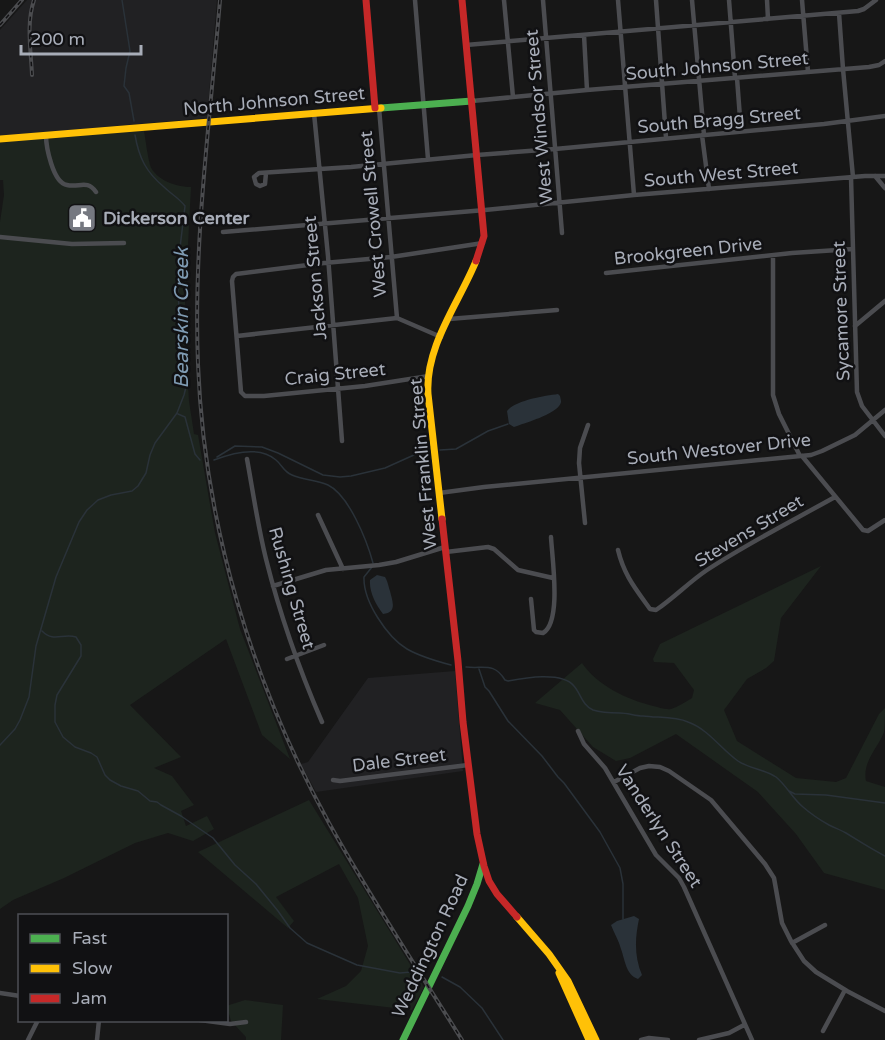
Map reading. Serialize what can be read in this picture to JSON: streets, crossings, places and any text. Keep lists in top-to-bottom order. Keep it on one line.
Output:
{"streets":{"main road":["North Johnson Street","West Crowell Street","West Franklin Street","Weddington Road"],"street":["South Johnson Street","West Windsor Street","South Bragg Street","South West Street","Brookgreen Drive","Jackson Street","Sycamore Street","Craig Street","South Westover Drive","Stevens Street","Rushing Street","Dale Street","Vanderlyn Street"]},"crossings":[["South Johnson Street","North Johnson Street"],["South Johnson Street","West Windsor Street"],["South Johnson Street","Sycamore Street"],["North Johnson Street","West Windsor Street"],["North Johnson Street","West Crowell Street"],["North Johnson Street","Jackson Street"],["North Johnson Street","West Franklin Street"],["West Windsor Street","South Bragg Street"],["West Windsor Street","South West Street"],["South Bragg Street","West Crowell Street"],["South Bragg Street","Jackson Street"],["South Bragg Street","Sycamore Street"],["South Bragg Street","West Franklin Street"],["South West Street","West Crowell Street"],["South West Street","Jackson Street"],["South West Street","Sycamore Street"],["South West Street","West Franklin Street"],["Brookgreen Drive","Sycamore Street"],["Jackson Street","Craig Street"],["Sycamore Street","South Westover Drive"],["Craig Street","West Franklin Street"],["South Westover Drive","West Franklin Street"],["West Franklin Street","Dale Street"],["West Franklin Street","Weddington Road"]],"water":["Bearskin Creek"],"places":{"public building":["Dickerson Center"]},"legend":["Fast","Slow","Jam"],"scale_bar":"200 m"}
